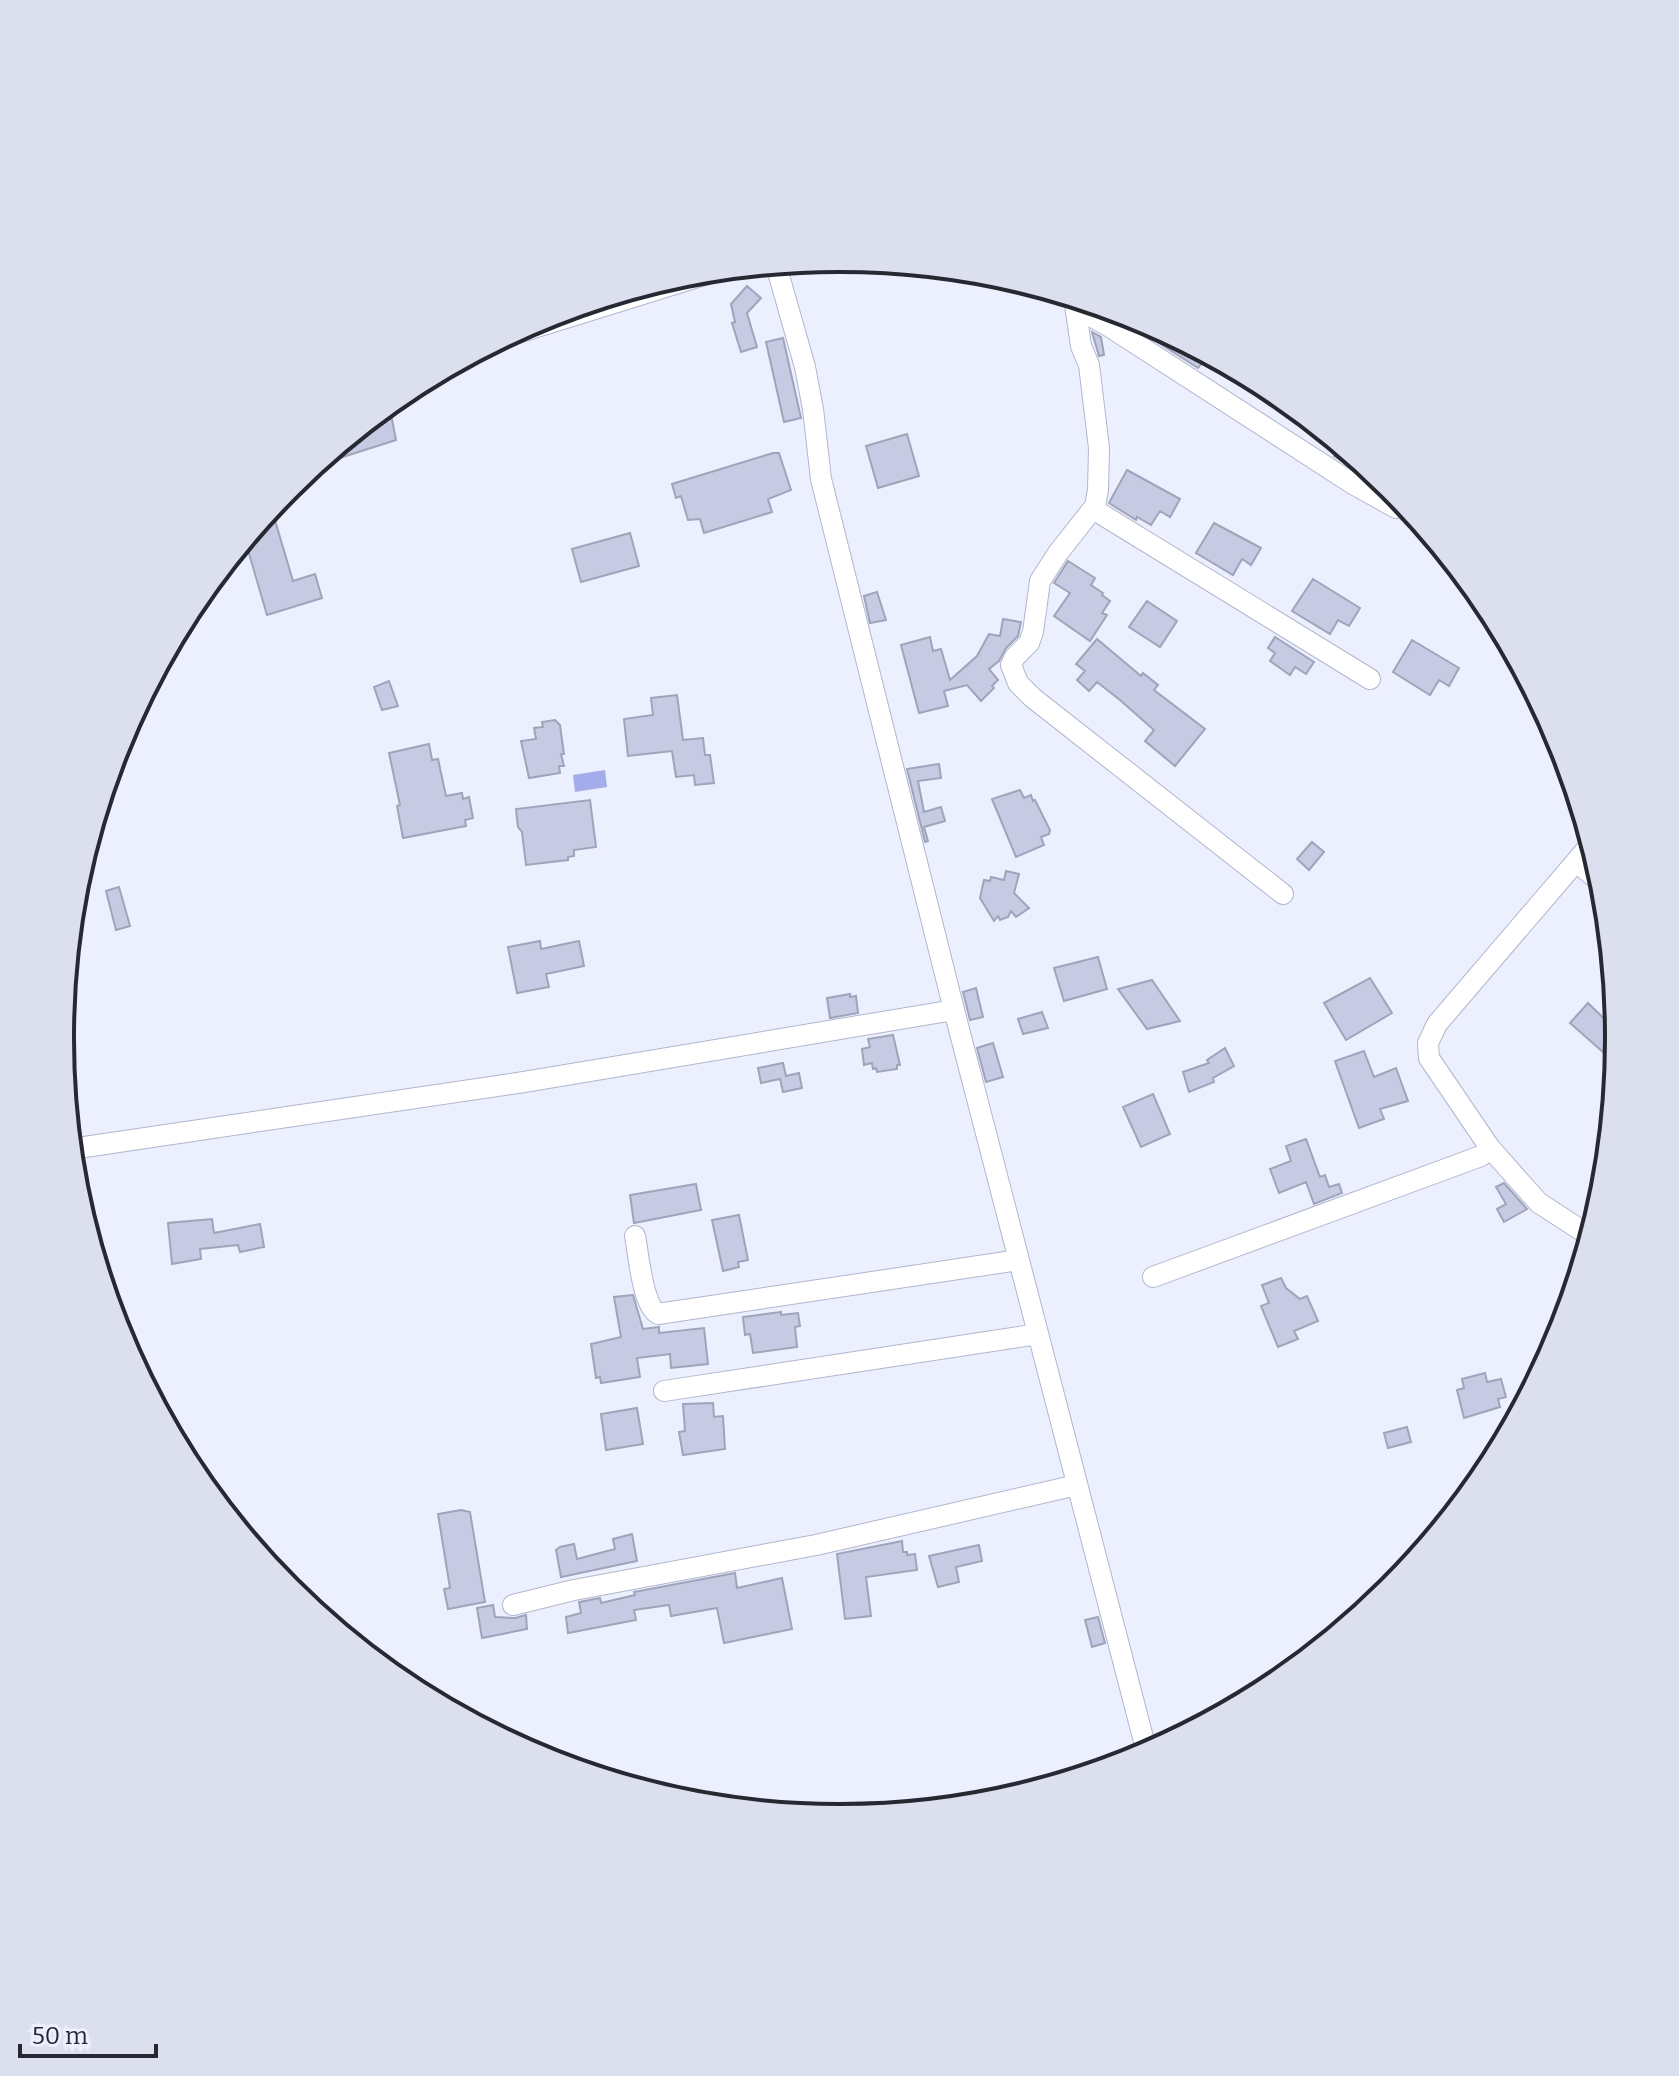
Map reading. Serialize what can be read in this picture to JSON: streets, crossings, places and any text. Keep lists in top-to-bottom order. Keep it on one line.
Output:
{"scale_bar":"50 m"}
